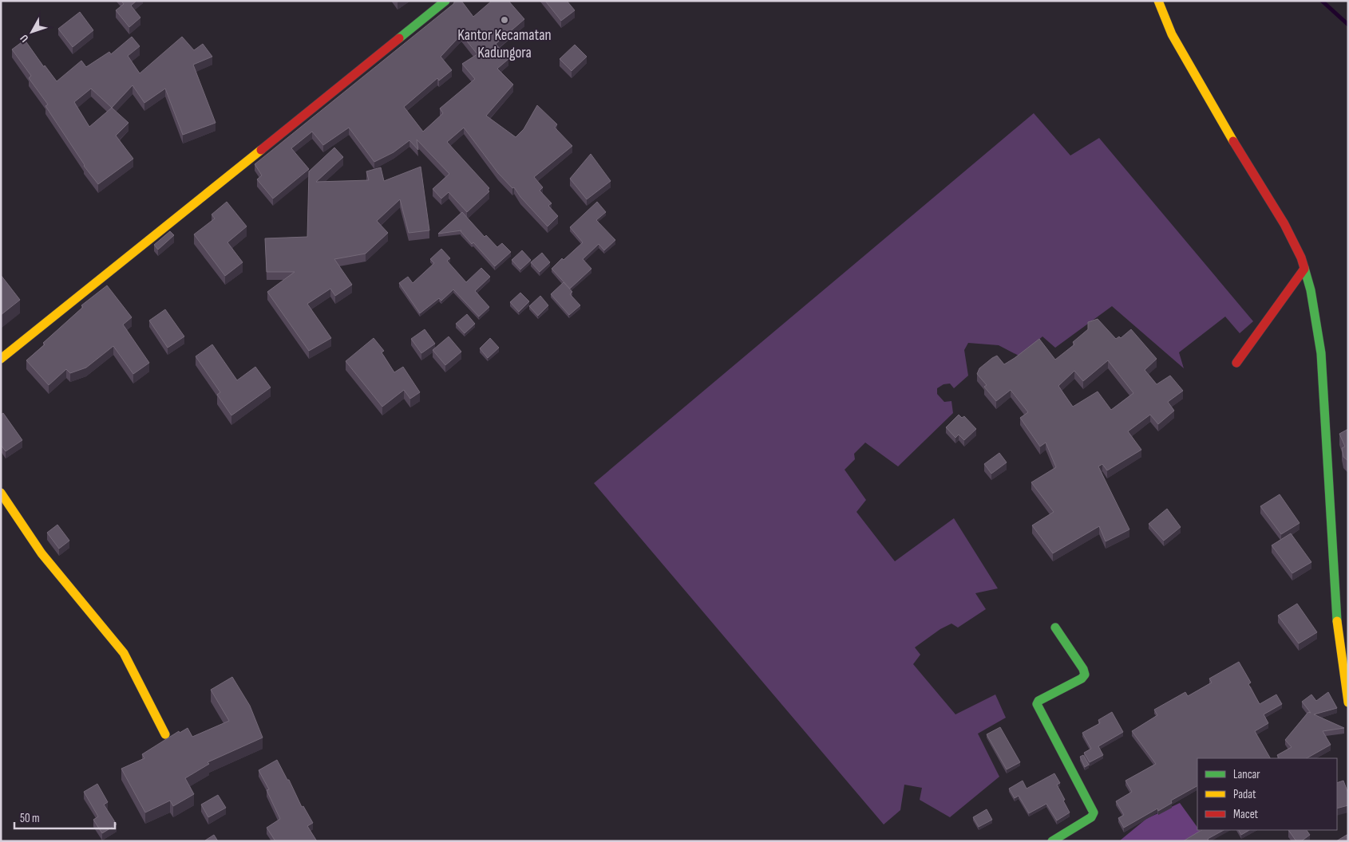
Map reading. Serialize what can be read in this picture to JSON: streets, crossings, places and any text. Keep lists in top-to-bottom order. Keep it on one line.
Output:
{"places":["Kantor Kecamatan Kadungora"],"legend":["Lancar","Padat","Macet"],"scale_bar":"50 m","north":"bottom left"}
